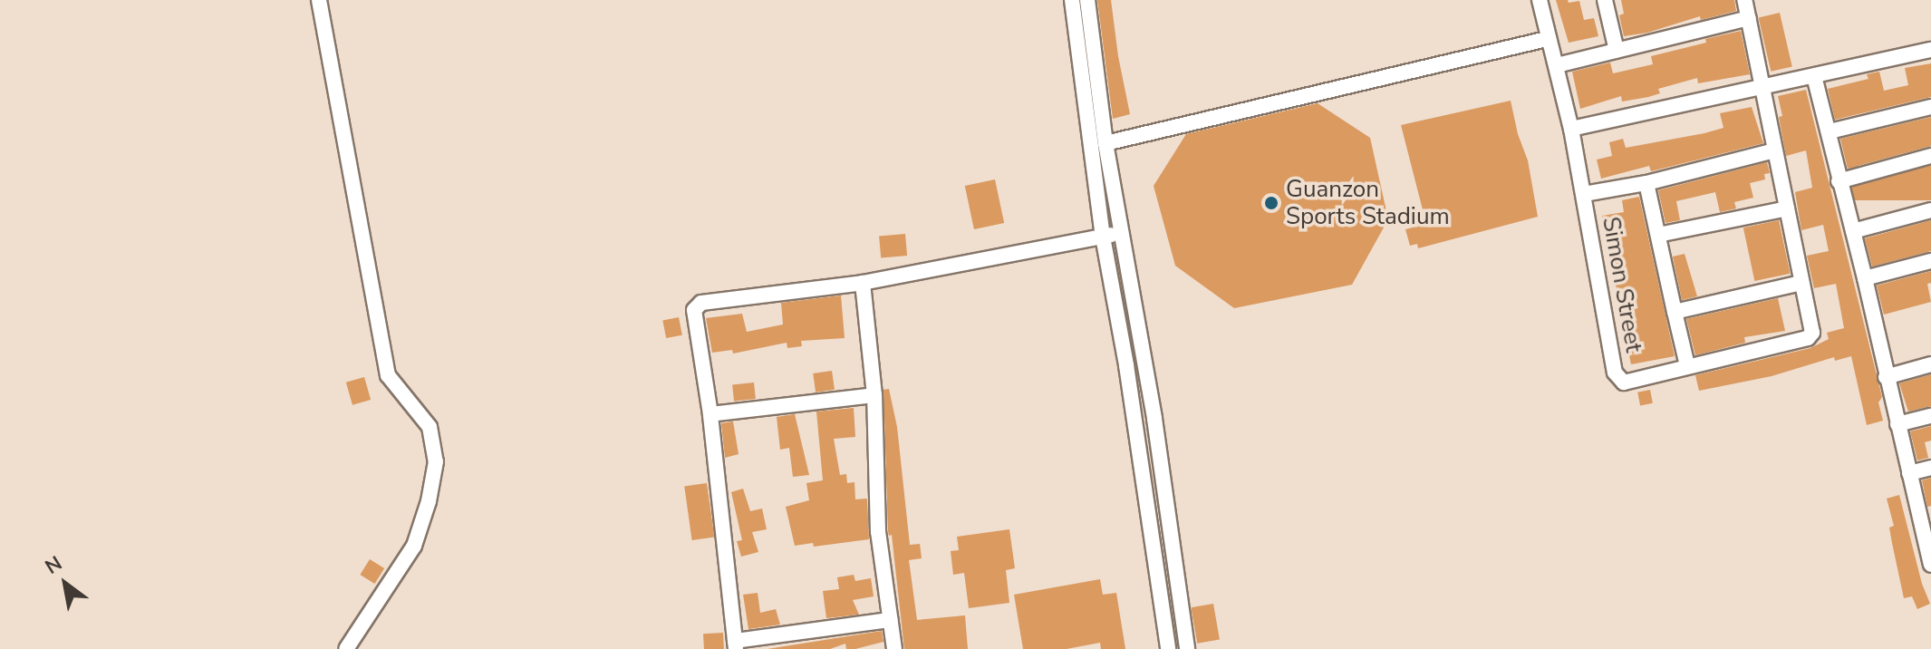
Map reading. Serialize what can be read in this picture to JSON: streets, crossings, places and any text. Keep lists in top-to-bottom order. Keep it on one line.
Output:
{"streets":{"street":["Simon Street"]},"places":["Guanzon Sports Stadium"],"north":"top left"}
